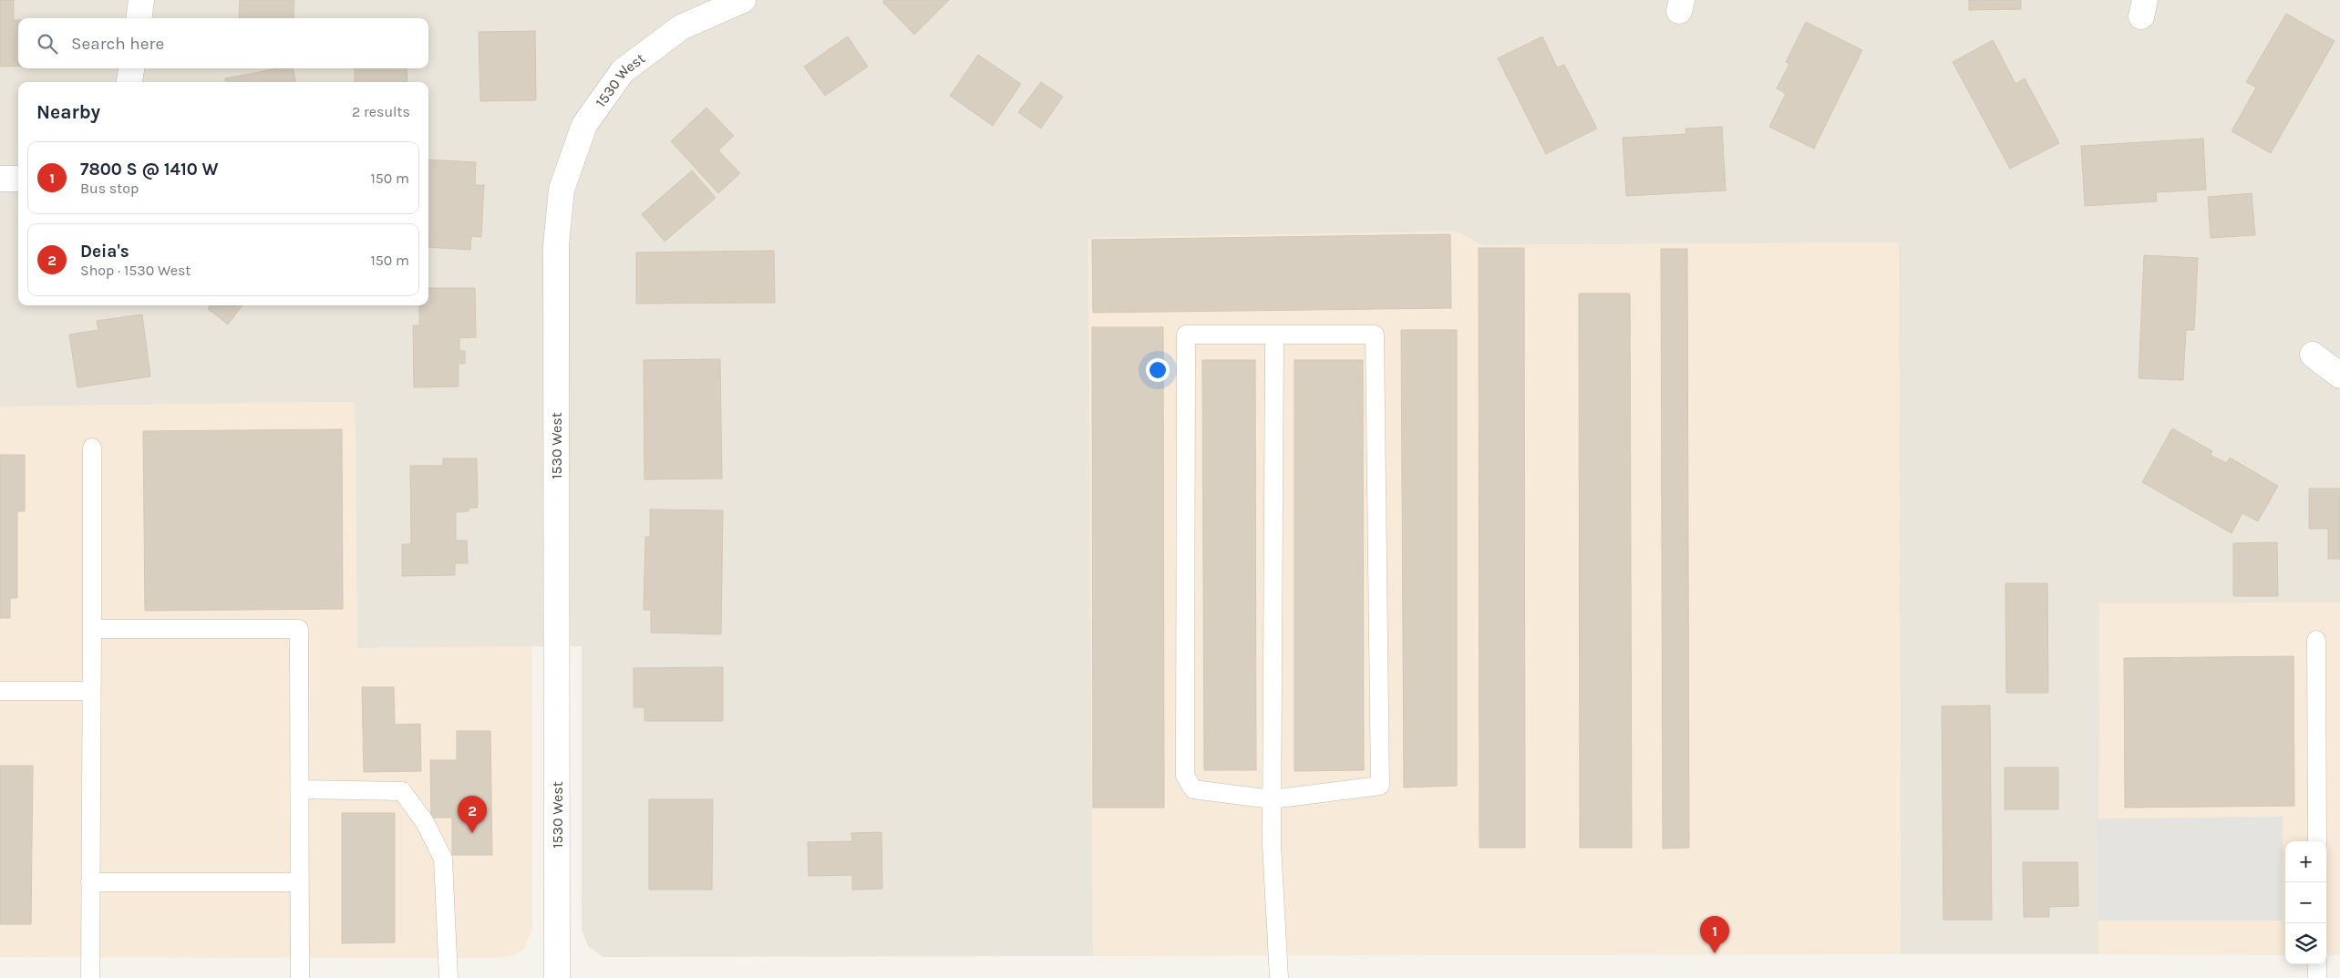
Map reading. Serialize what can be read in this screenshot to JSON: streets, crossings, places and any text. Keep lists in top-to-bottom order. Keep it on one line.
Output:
{"streets":{"street":["1530 West"]},"page":{"search":"Search here","heading":["Nearby","2 results"],"list":[{"mark":"1","name":"7800 S @ 1410 W","note":"Bus stop","value":"150 m"},{"mark":"2","name":"Deia's","note":"Shop · 1530 West","value":"150 m"}],"pins":["2","1"],"map_buttons":["+","−"]}}
